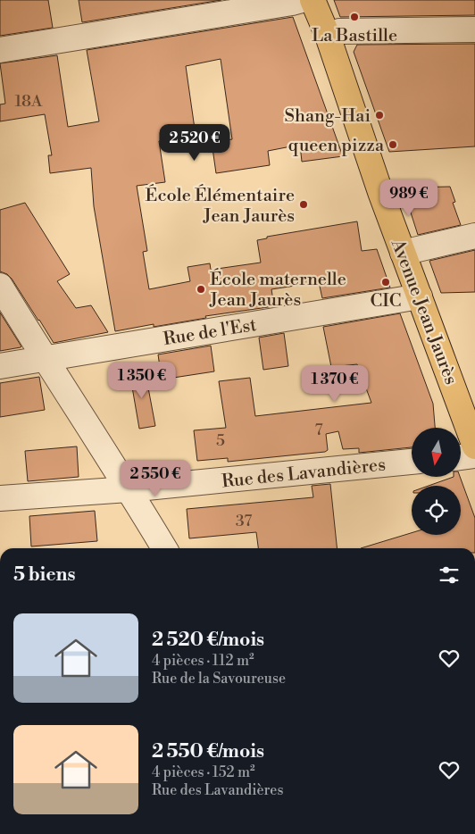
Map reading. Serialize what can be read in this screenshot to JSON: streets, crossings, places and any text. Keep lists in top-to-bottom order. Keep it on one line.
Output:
{"streets":{"main road":["Avenue Jean Jaurès"],"street":["Rue de l'Est","Rue des Lavandières"]},"crossings":[["Avenue Jean Jaurès","Rue de l'Est"]],"places":["La Bastille","Shang-Hai","queen pizza","École Élémentaire Jean Jaurès","CIC","École maternelle Jean Jaurès"],"house_numbers":["18A","7","5","37"],"north":"bottom","page":{"price":["2 520 €","989 €","1 350 €","1 370 €","2 550 €"],"heading":"5 biens","list":[{"name":"2 520 €/mois","note":"4 pièces · 112 m² · Rue de la Savoureuse"},{"name":"2 550 €/mois","note":"4 pièces · 152 m² · Rue des Lavandières"}]}}
